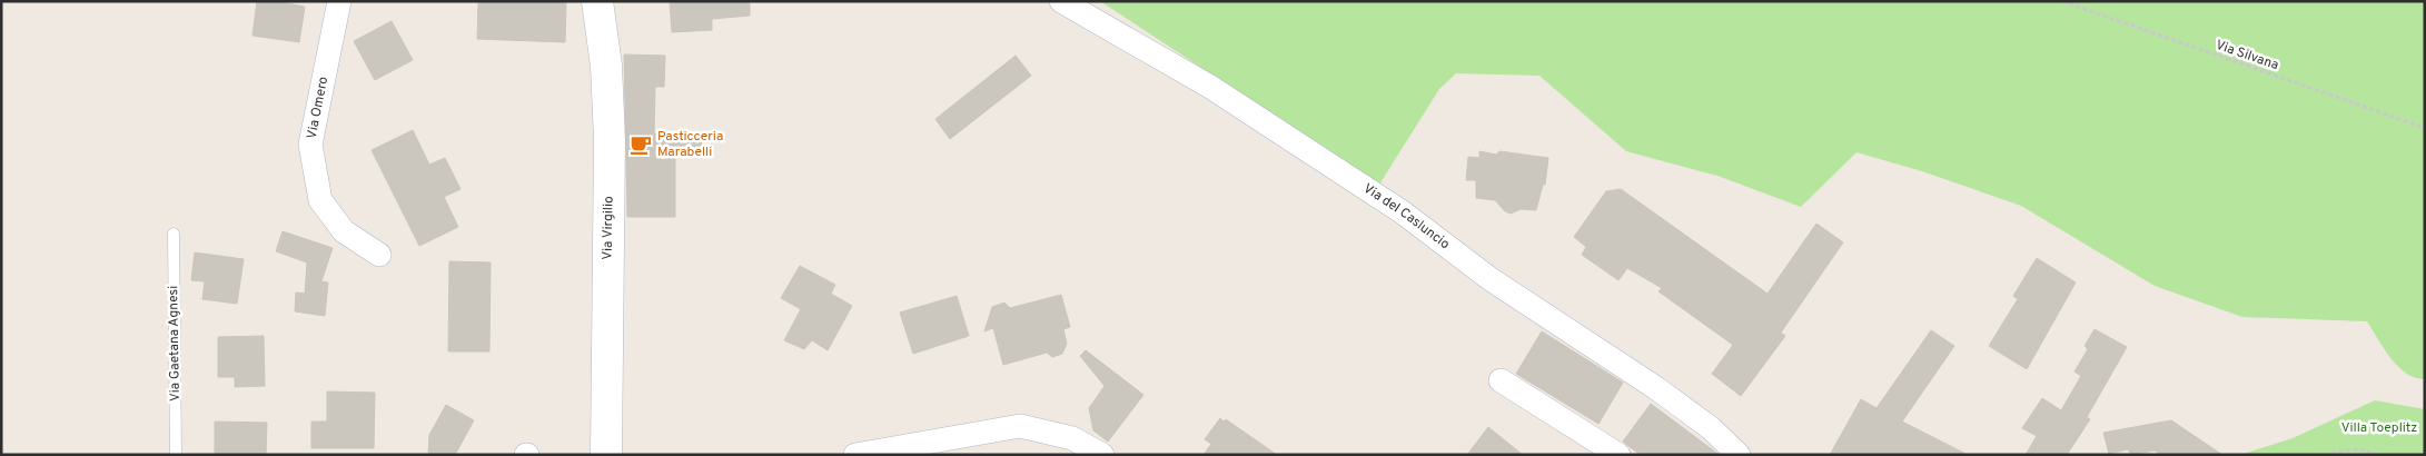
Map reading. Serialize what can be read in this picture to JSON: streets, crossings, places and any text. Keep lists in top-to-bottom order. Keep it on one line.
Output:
{"streets":{"main road":["Via Virgilio"],"street":["Via Omero","Via del Casluncio"],"lane":["Via Gaetana Agnesi"],"path":["Via Silvana"]},"parks":["Villa Toeplitz"],"places":{"cafe":["Pasticceria Marabelli"]}}
